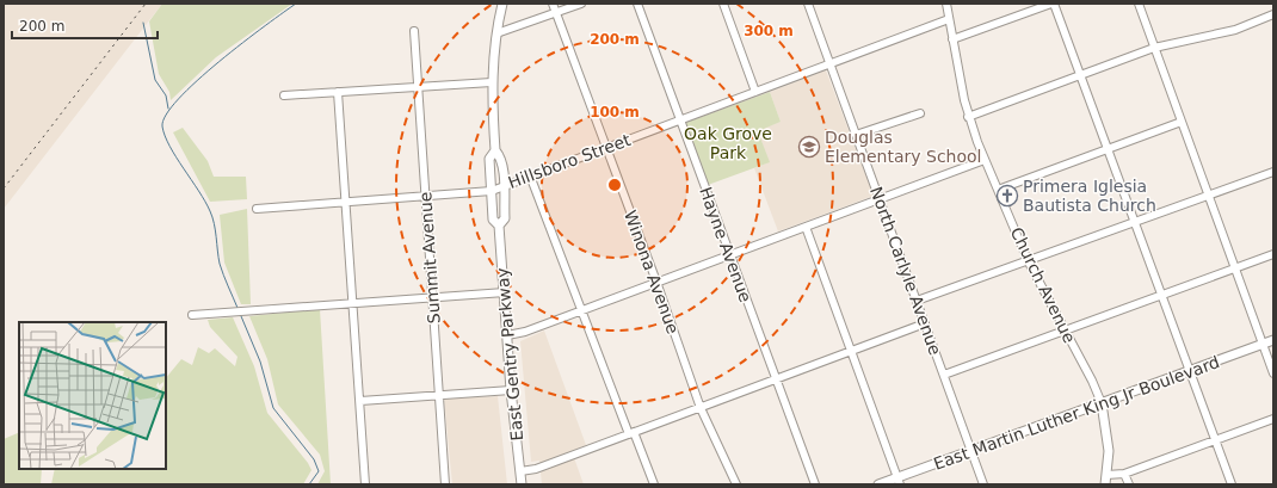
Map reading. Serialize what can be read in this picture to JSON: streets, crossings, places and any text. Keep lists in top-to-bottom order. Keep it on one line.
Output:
{"streets":{"main road":["Church Avenue","East Gentry Parkway","East Martin Luther King Jr Boulevard"],"street":["Hillsboro Street","Hayne Avenue","Summit Avenue","North Carlyle Avenue","Winona Avenue"]},"crossings":[["Hillsboro Street","Hayne Avenue"],["Hillsboro Street","Summit Avenue"],["Hillsboro Street","North Carlyle Avenue"],["Hillsboro Street","Winona Avenue"],["Hillsboro Street","Church Avenue"],["Hillsboro Street","East Gentry Parkway"],["North Carlyle Avenue","East Martin Luther King Jr Boulevard"],["Church Avenue","East Martin Luther King Jr Boulevard"]],"parks":["Oak Grove Park"],"places":{"school or university":["Douglas Elementary School"],"church":["Primera Iglesia Bautista Church"]},"scale_bar":"200 m","rings":["300 m","200 m","100 m"]}
